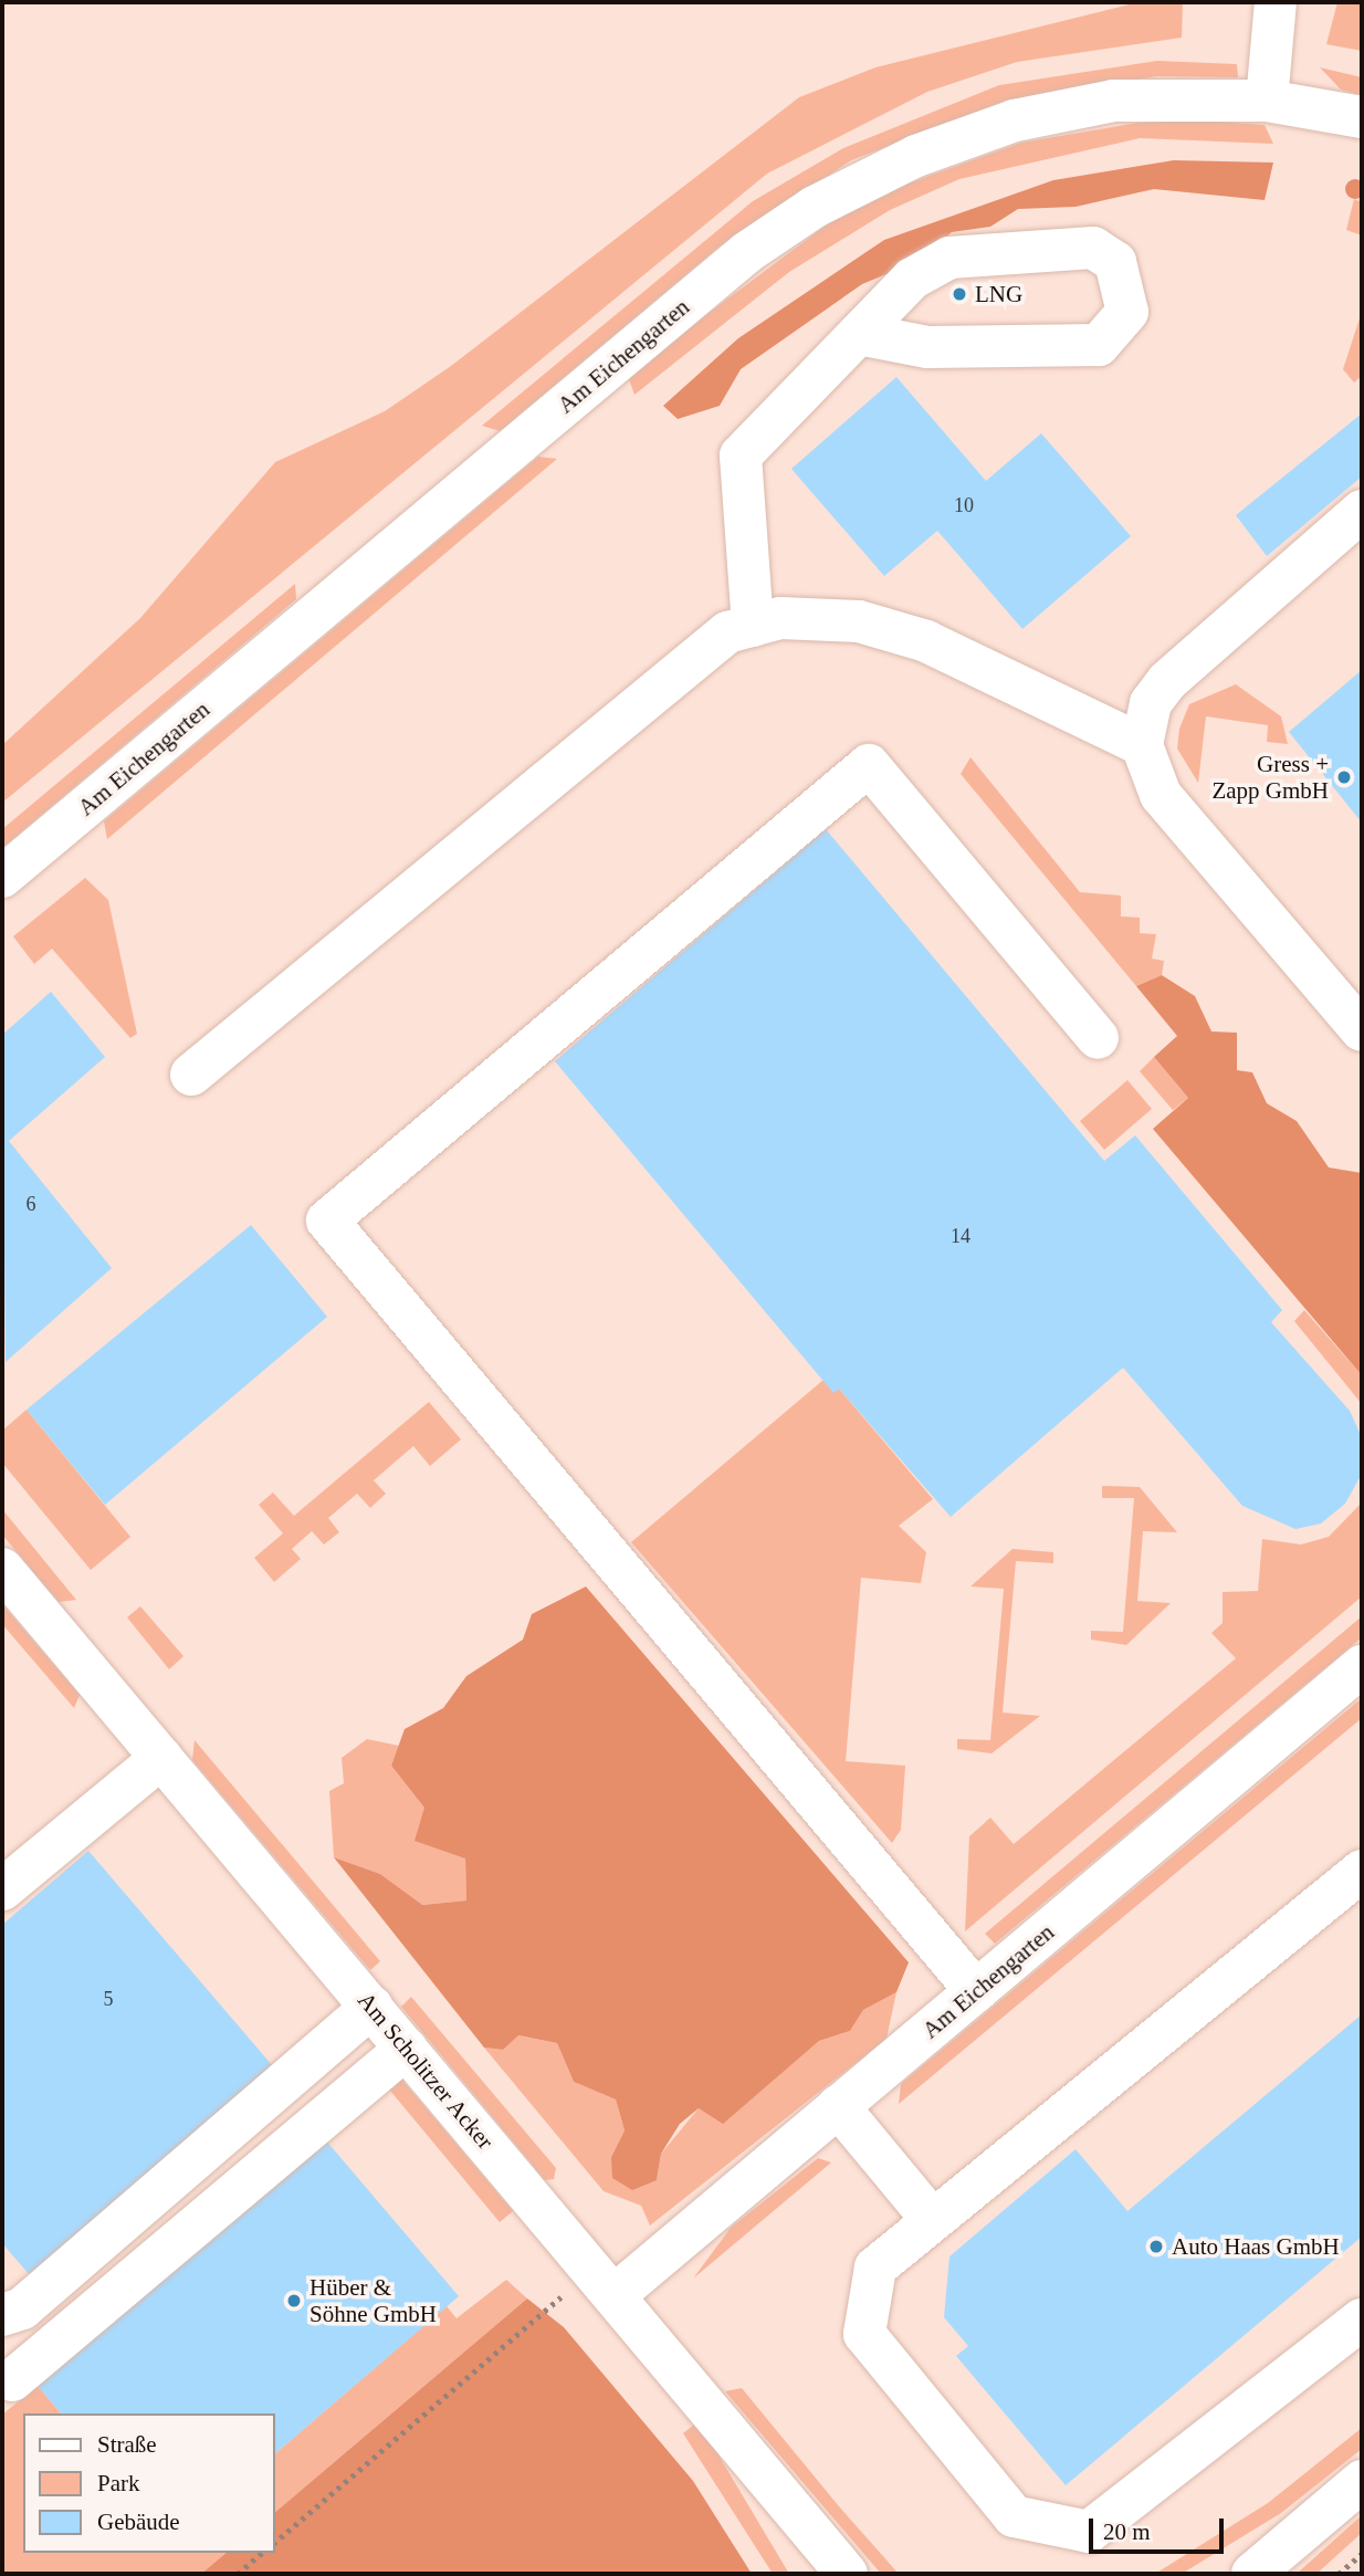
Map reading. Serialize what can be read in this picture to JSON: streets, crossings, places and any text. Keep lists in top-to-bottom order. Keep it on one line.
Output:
{"streets":{"street":["Am Eichengarten","Am Scholitzer Acker"]},"crossings":[["Am Eichengarten","Am Scholitzer Acker"]],"places":["LNG","Gress + Zapp GmbH","Auto Haas GmbH","Hüber & Söhne GmbH"],"house_numbers":["10","6","14","5"],"legend":["Straße","Park","Gebäude"],"scale_bar":"20 m"}
